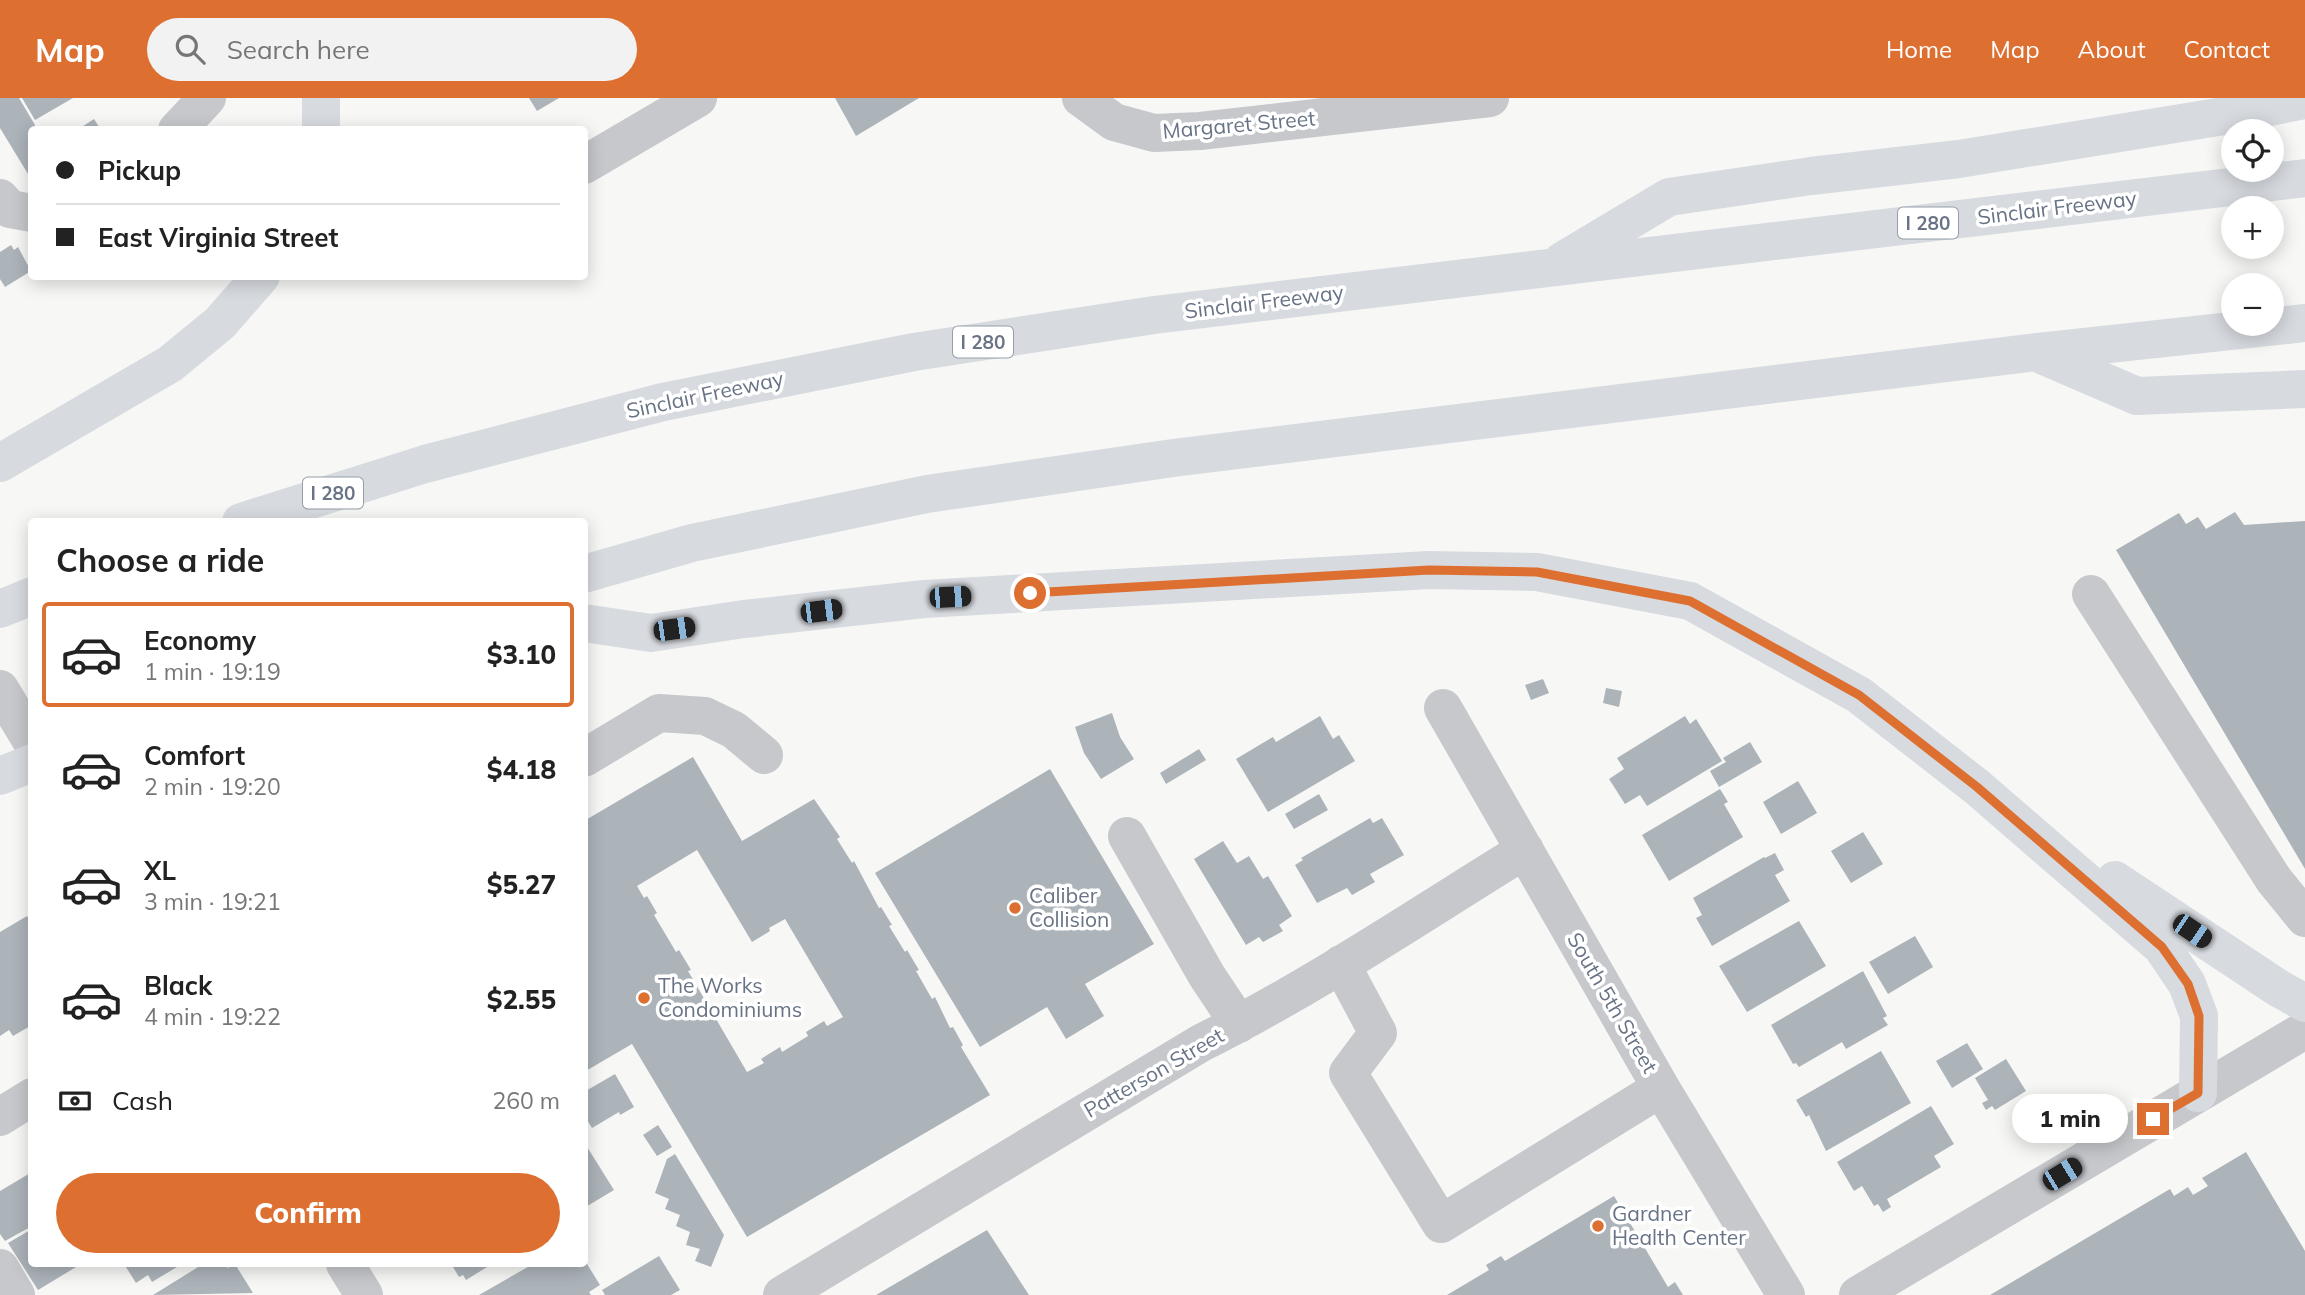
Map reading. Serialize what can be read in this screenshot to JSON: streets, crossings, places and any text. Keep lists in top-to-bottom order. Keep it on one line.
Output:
{"streets":{"highway":["Sinclair Freeway","I 280"],"street":["Margaret Street","South 5th Street","Patterson Street"]},"crossings":[["South 5th Street","Patterson Street"]],"places":["Caliber Collision","The Works Condominiums","Gardner Health Center"],"page":{"header":"Map","search":"Search here","nav":["Home","Map","About","Contact"],"map_buttons":["+","−"],"banner":["Pickup","East Virginia Street"],"heading":"Choose a ride","list":[{"name":"Economy","note":"1 min · 19:19","value":"$3.10"},{"name":"Comfort","note":"2 min · 19:20","value":"$4.18"},{"name":"XL","note":"3 min · 19:21","value":"$5.27"},{"name":"Black","note":"4 min · 19:22","value":"$2.55"}],"pay":["Cash","260 m"],"bubble":"1 min","buttons":"Confirm"}}
